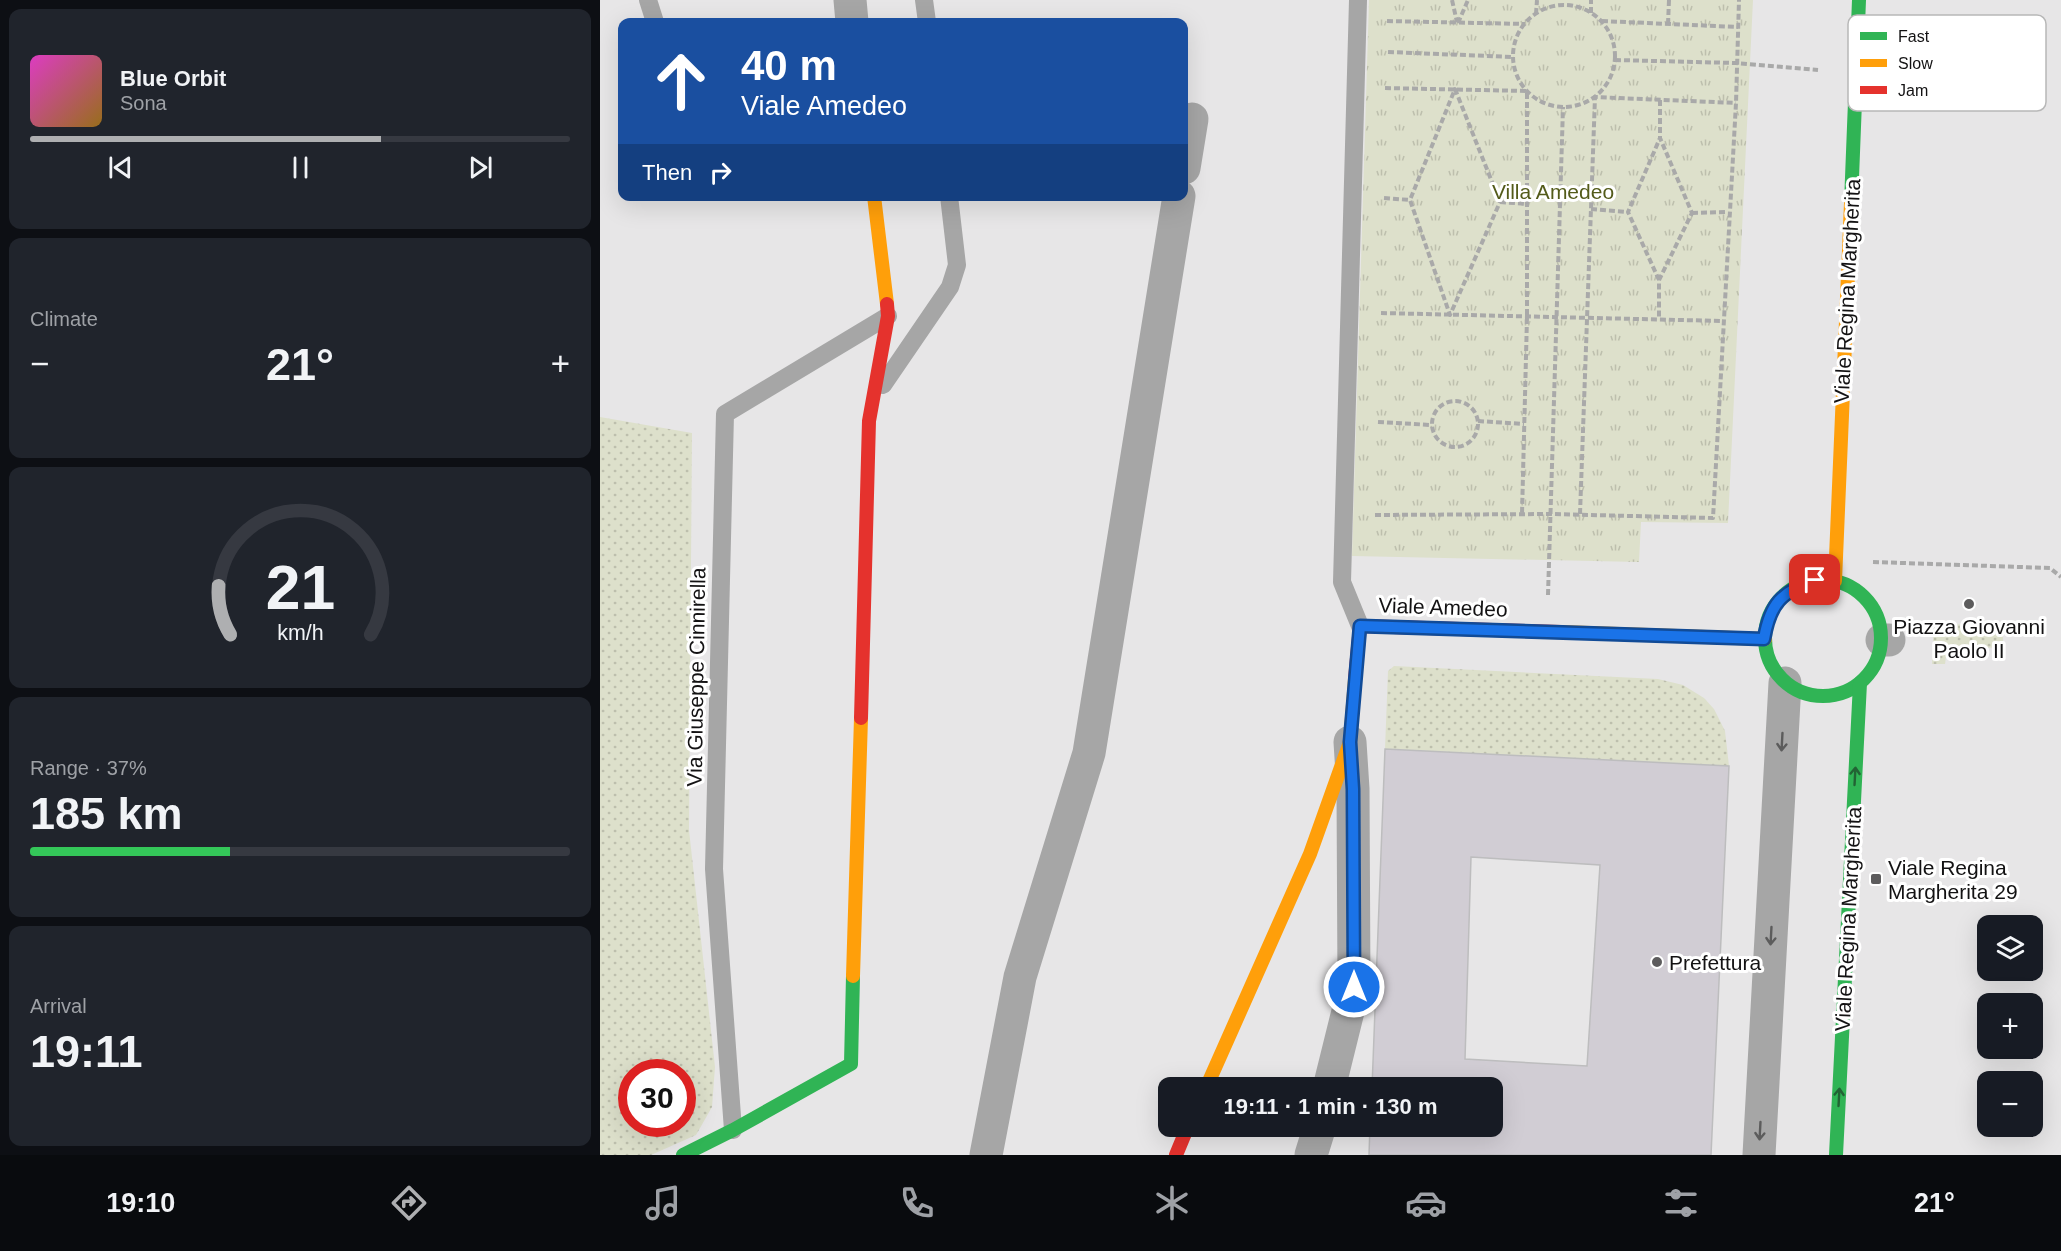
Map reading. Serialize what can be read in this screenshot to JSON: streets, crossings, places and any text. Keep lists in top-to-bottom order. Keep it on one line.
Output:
{"streets":{"street":["Viale Regina Margherita","Viale Amedeo"],"lane":["Via Giuseppe Cinnirella"]},"crossings":[["Viale Regina Margherita","Viale Amedeo"]],"parks":["Villa Amedeo"],"places":{"other":["Piazza Giovanni Paolo II","Prefettura"],"transit":["Viale Regina Margherita 29"]},"legend":["Fast","Slow","Jam"],"page":{"turn":["40 m","Viale Amedeo"],"song":["Blue Orbit","Sona"],"then":"Then","tile":["Climate",["Range · 37%","185 km"],["Arrival","19:11"]],"heat":["−","21°","+"],"map_buttons":["+","−"],"limit":"30","trip":"19:11 · 1 min · 130 m","tabs":["19:10","21°"],"gauge":["21","km/h"]}}
